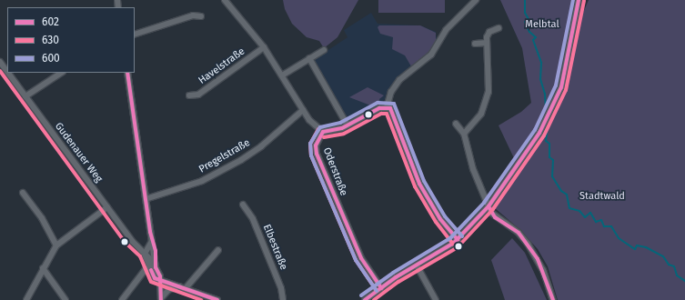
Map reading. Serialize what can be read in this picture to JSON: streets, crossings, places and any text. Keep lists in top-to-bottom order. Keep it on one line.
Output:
{"streets":{"street":["Havelstraße","Gudenauer Weg","Pregelstraße","Oderstraße","Elbestraße"]},"parks":["Melbtal","Stadtwald"],"lines":["transit line 602","transit line 600","transit line 630"],"legend":["602","630","600"]}
